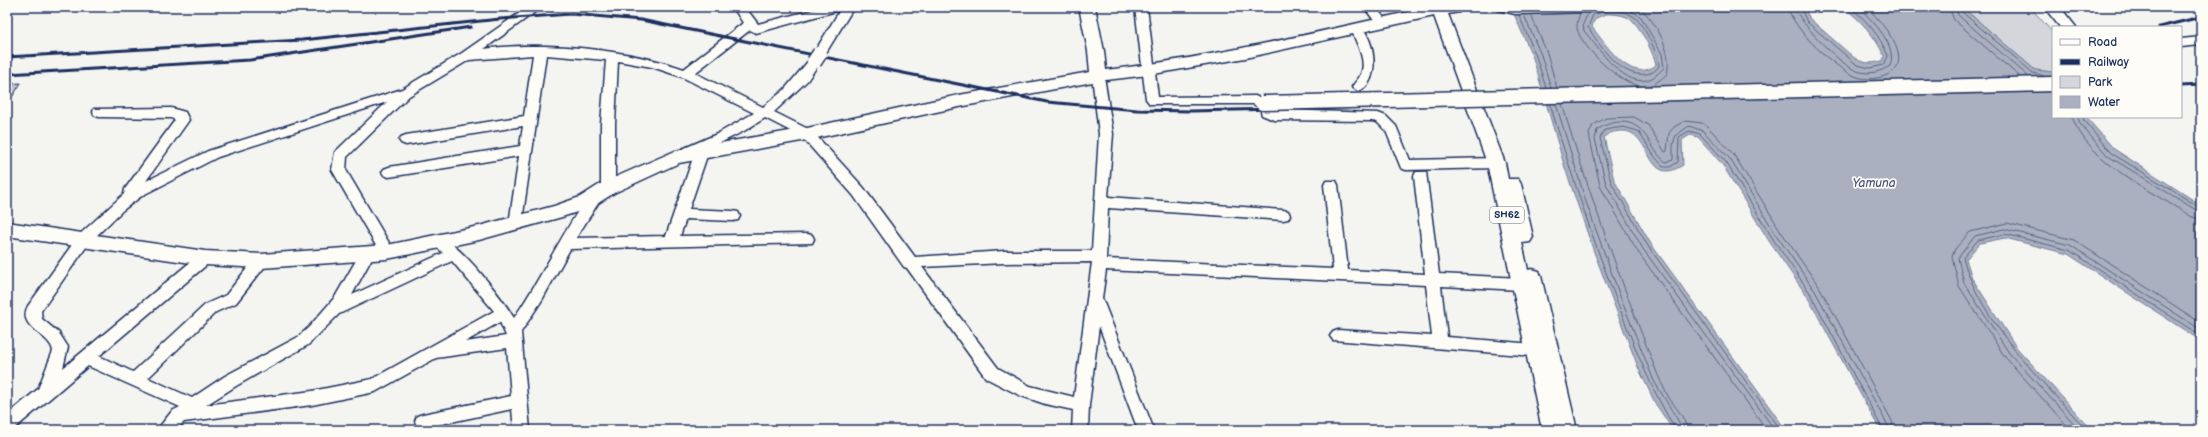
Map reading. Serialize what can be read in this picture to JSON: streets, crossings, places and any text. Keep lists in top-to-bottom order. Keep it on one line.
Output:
{"streets":{"main road":["SH62"]},"water":["Yamuna"],"legend":["Road","Railway","Park","Water"]}
